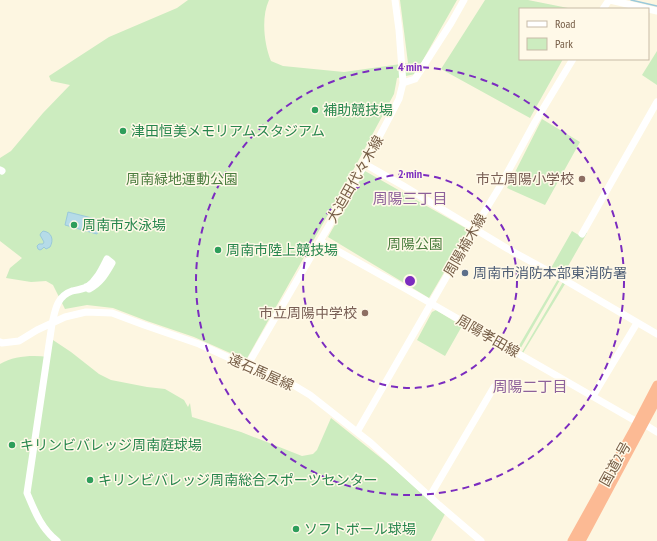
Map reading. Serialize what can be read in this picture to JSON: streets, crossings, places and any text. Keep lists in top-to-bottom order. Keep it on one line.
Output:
{"streets":{"highway":["国道2号"],"street":["大迫田代々木線","周陽楠木線","周陽孝田線","遠石馬屋線"]},"crossings":[["大迫田代々木線","周陽孝田線"],["大迫田代々木線","遠石馬屋線"],["周陽楠木線","周陽孝田線"],["周陽楠木線","遠石馬屋線"],["周陽孝田線","国道2号"]],"districts":["周陽三丁目","周陽二丁目"],"parks":["周南緑地運動公園","周陽公園"],"places":["補助競技場","津田恒美メモリアムスタジアム","市立周陽小学校","周南市水泳場","周南市陸上競技場","周南市消防本部東消防署","市立周陽中学校","キリンビバレッジ周南庭球場","キリンビバレッジ周南総合スポーツセンター","ソフトボール球場"],"legend":["Road","Park"],"rings":["4 min","2 min"]}
